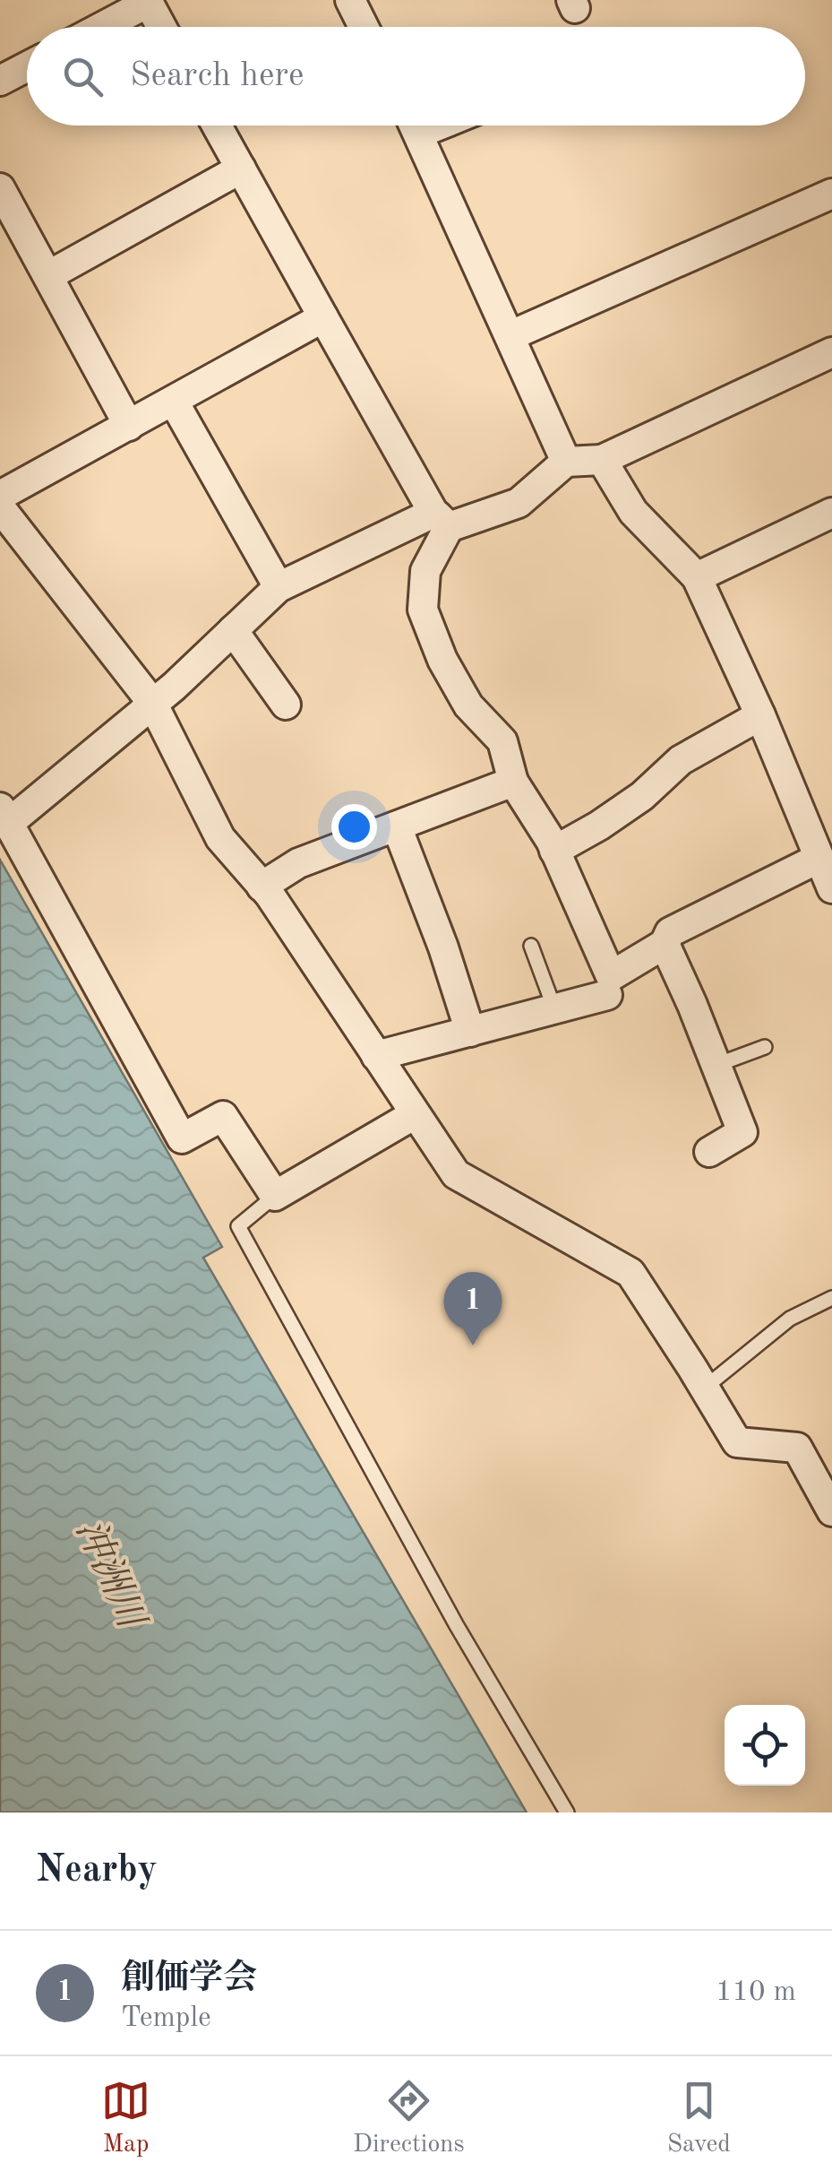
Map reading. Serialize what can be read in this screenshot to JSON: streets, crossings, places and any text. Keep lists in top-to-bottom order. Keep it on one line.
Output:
{"water":["沖洲川"],"page":{"search":"Search here","pins":"1","heading":"Nearby","list":[{"mark":"1","name":"創価学会","note":"Temple","value":"110 m"}],"nav":["Map","Directions","Saved"]}}
